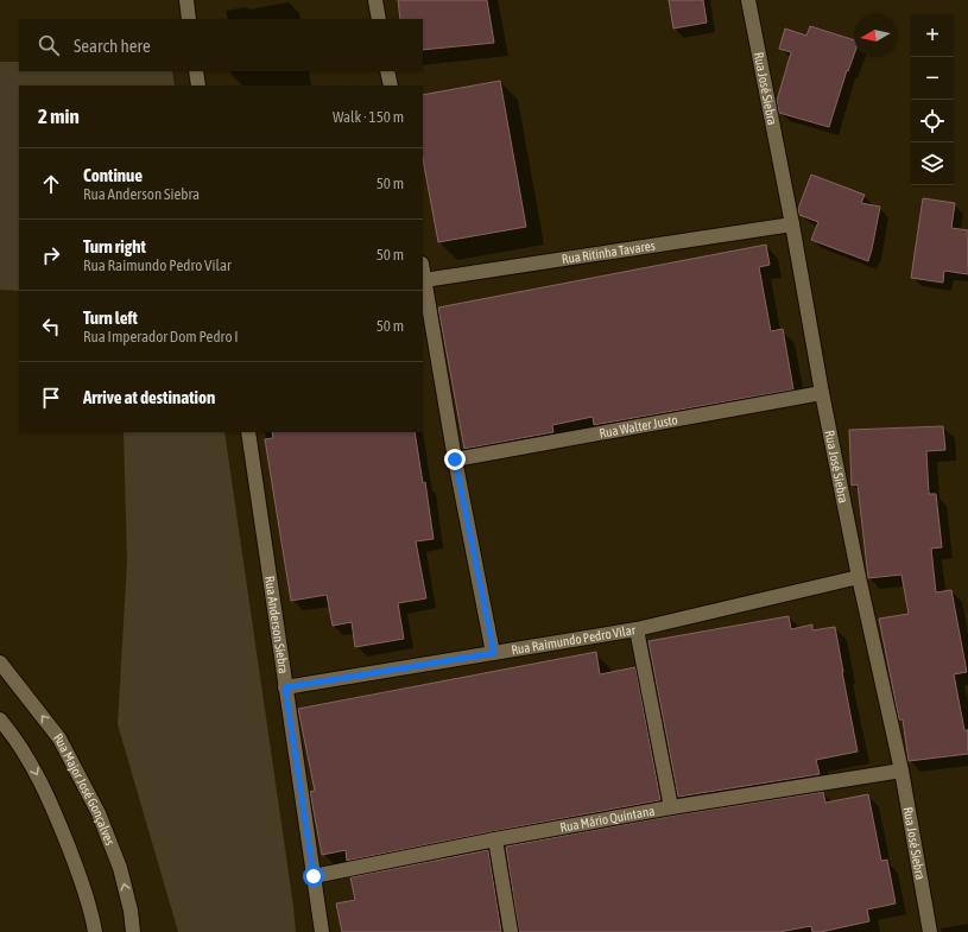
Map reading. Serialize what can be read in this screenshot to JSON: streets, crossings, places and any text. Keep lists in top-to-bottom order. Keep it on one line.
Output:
{"streets":{"street":["Rua José Siebra","Rua Ritinha Tavares","Rua Walter Justo","Rua Anderson Siebra","Rua Raimundo Pedro Vilar","Rua Major José Gonçalves","Rua Mário Quintana"]},"crossings":[["Rua José Siebra","Rua Ritinha Tavares"],["Rua José Siebra","Rua Walter Justo"],["Rua José Siebra","Rua Raimundo Pedro Vilar"],["Rua José Siebra","Rua Mário Quintana"],["Rua Anderson Siebra","Rua Raimundo Pedro Vilar"],["Rua Anderson Siebra","Rua Mário Quintana"]],"north":"left","page":{"map_buttons":["+","−"],"search":"Search here","heading":["2 min","Walk · 150 m"],"list":[["Continue","Rua Anderson Siebra","50 m"],["Turn right","Rua Raimundo Pedro Vilar","50 m"],["Turn left","Rua Imperador Dom Pedro I","50 m"],"Arrive at destination"]}}
